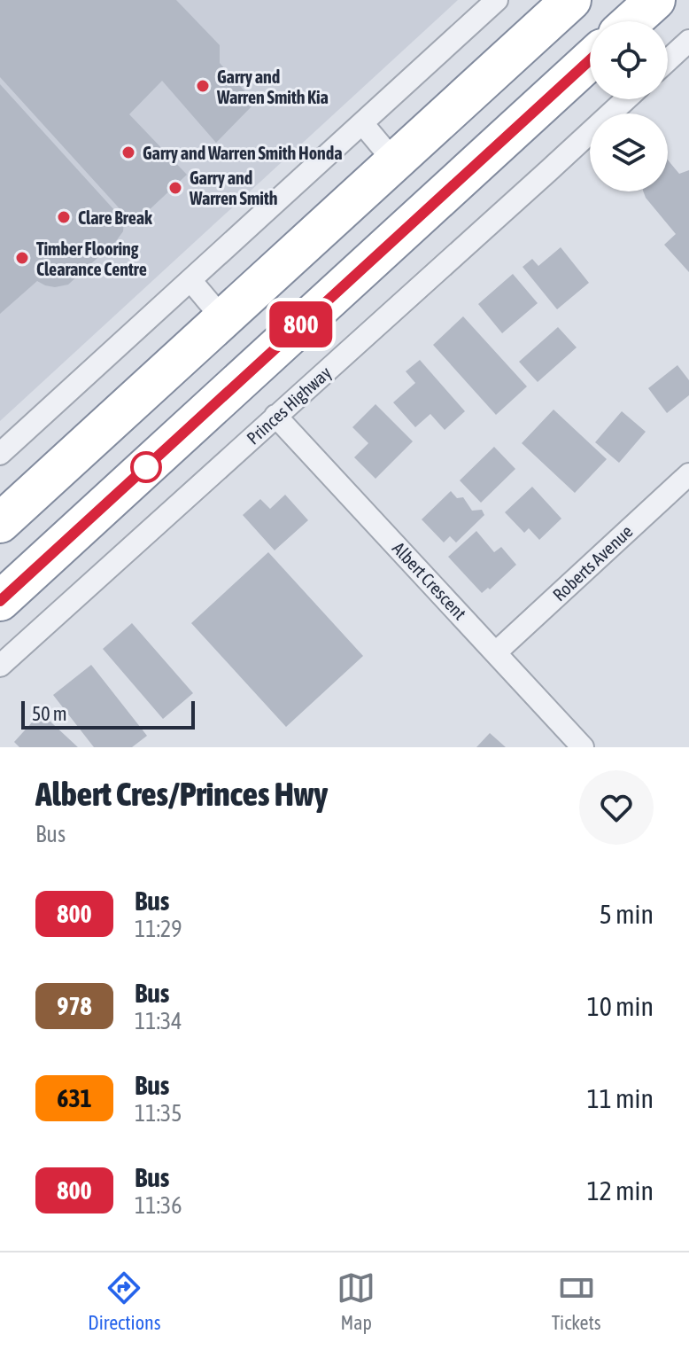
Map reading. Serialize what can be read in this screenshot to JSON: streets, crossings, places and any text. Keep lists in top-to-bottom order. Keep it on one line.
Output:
{"streets":{"street":["Princes Highway","Roberts Avenue","Albert Crescent"]},"crossings":[["Princes Highway","Albert Crescent"],["Roberts Avenue","Albert Crescent"]],"places":["Garry and Warren Smith Kia","Garry and Warren Smith Honda","Garry and Warren Smith","Clare Break","Timber Flooring Clearance Centre"],"lines":["bus line 800"],"scale_bar":"50 m","page":{"on_map":"800","scale":"50 m","heading":["Albert Cres/Princes Hwy","Bus"],"list":[{"mark":"800","name":"Bus","note":"11:29","value":"5 min"},{"mark":"978","name":"Bus","note":"11:34","value":"10 min"},{"mark":"631","name":"Bus","note":"11:35","value":"11 min"},{"mark":"800","name":"Bus","note":"11:36","value":"12 min"}],"tabs":["Directions","Map","Tickets"]}}
